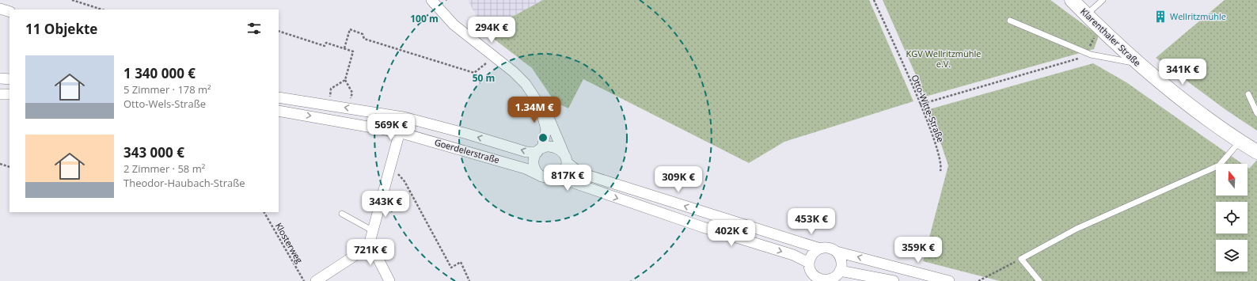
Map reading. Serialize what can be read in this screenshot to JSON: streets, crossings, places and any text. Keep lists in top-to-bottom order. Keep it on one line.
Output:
{"streets":{"main road":["Klarenthaler Straße"],"street":["Goerdelerstraße"],"path":["Otto-Witte-Straße","Klosterweg"]},"parks":["KGV Wellritzmühle e.V."],"places":{"building":["Wellritzmühle"]},"north":"top","page":{"heading":"11 Objekte","price":["294K €","341K €","1.34M €","569K €","817K €","309K €","343K €","453K €","402K €","359K €","721K €"],"list":[{"name":"1 340 000 €","note":"5 Zimmer · 178 m² · Otto-Wels-Straße"},{"name":"343 000 €","note":"2 Zimmer · 58 m² · Theodor-Haubach-Straße"}]},"rings":["100 m","50 m"]}
